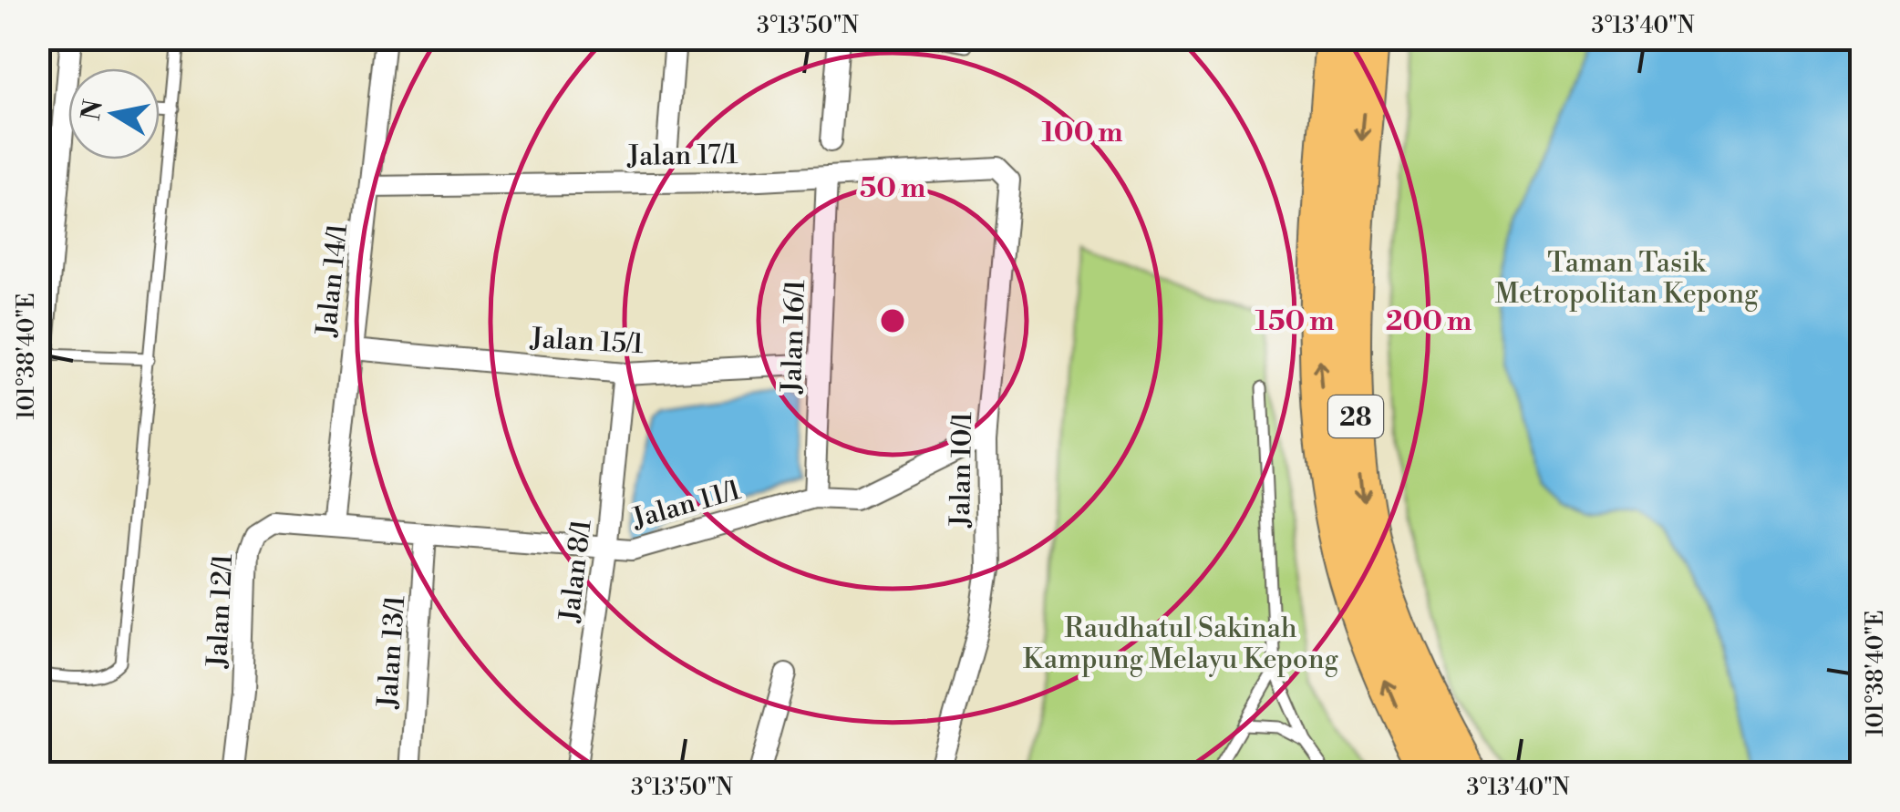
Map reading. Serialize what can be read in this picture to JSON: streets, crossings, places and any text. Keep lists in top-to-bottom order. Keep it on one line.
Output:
{"streets":{"highway":["28"],"street":["Jalan 17/1","Jalan 14/1","Jalan 16/1","Jalan 15/1","Jalan 10/1","Jalan 11/1","Jalan 8/1","Jalan 12/1","Jalan 13/1"]},"crossings":[["Jalan 17/1","Jalan 14/1"],["Jalan 17/1","Jalan 16/1"],["Jalan 17/1","Jalan 10/1"],["Jalan 14/1","Jalan 15/1"],["Jalan 14/1","Jalan 11/1"],["Jalan 14/1","Jalan 12/1"],["Jalan 16/1","Jalan 15/1"],["Jalan 16/1","Jalan 11/1"],["Jalan 15/1","Jalan 8/1"],["Jalan 10/1","Jalan 11/1"],["Jalan 11/1","Jalan 8/1"],["Jalan 11/1","Jalan 12/1"],["Jalan 11/1","Jalan 13/1"]],"parks":["Taman Tasik Metropolitan Kepong","Raudhatul Sakinah Kampung Melayu Kepong"],"north":"left","coordinates":["3°13'50\"N","3°13'40\"N","101°38'40\"E"],"rings":["100 m","50 m","150 m","200 m"]}
